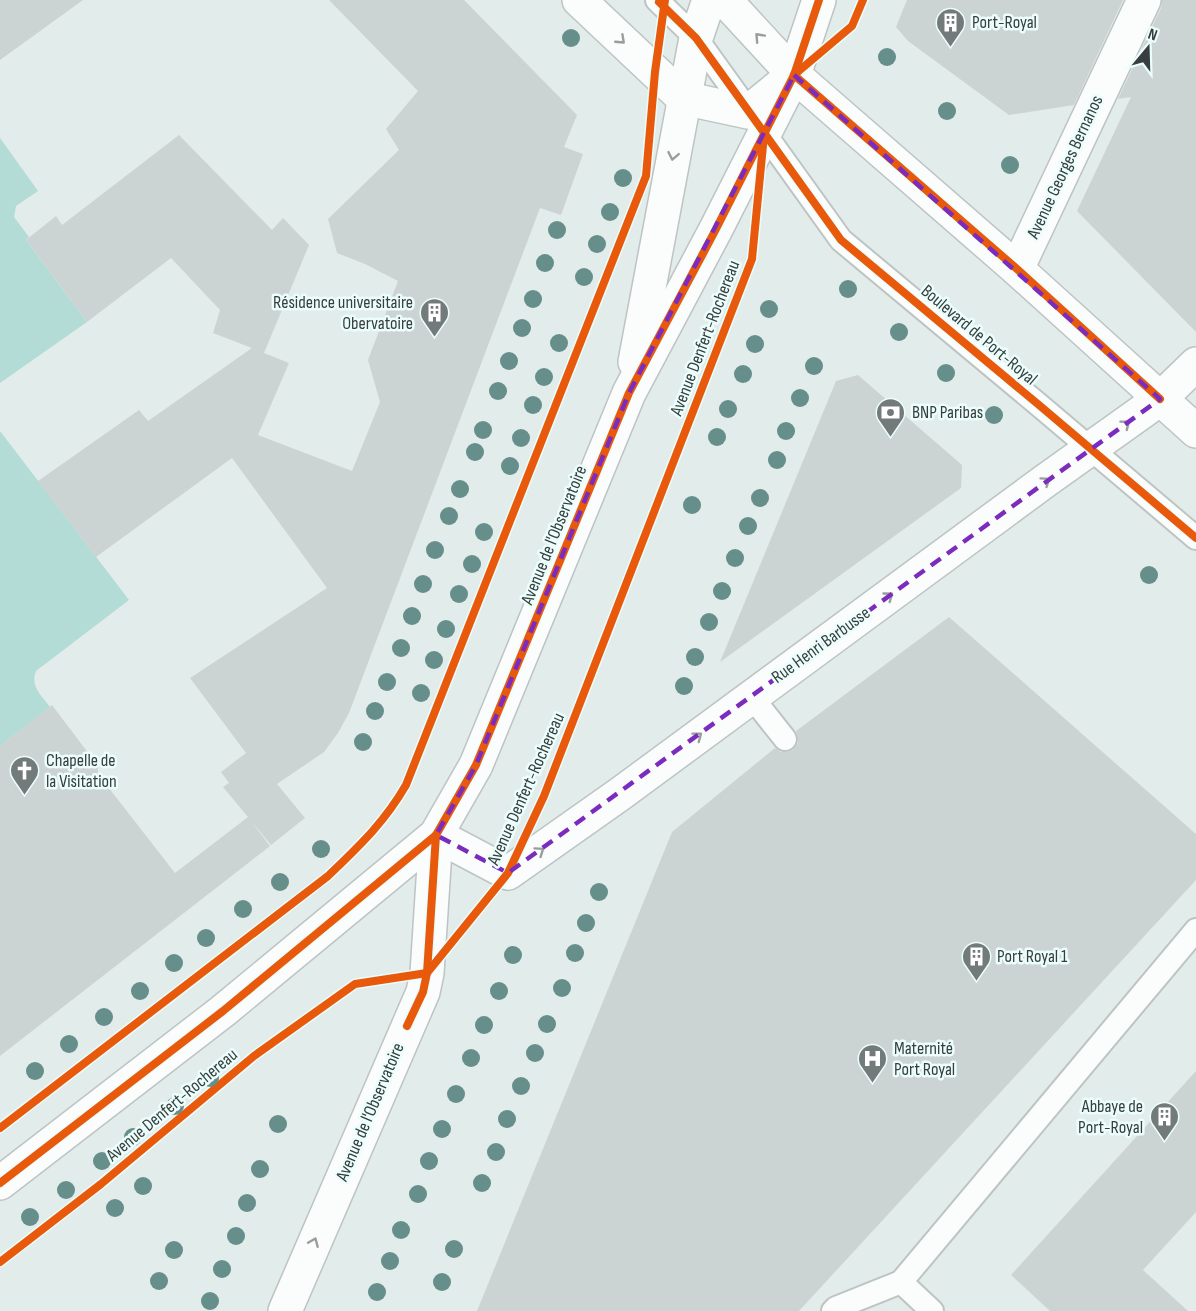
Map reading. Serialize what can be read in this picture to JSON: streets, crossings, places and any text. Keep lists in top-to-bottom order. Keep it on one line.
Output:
{"streets":{"main road":["Avenue Georges Bernanos","Avenue de l'Observatoire","Rue Henri Barbusse"],"lane":["Boulevard de Port-Royal"],"cycle path":["Avenue Denfert-Rochereau"]},"crossings":[["Boulevard de Port-Royal","Avenue de l'Observatoire"],["Boulevard de Port-Royal","Rue Henri Barbusse"],["Avenue de l'Observatoire","Rue Henri Barbusse"]],"one_way":["Rue Henri Barbusse"],"places":{"building":["Port-Royal","Résidence universitaire Obervatoire","Port Royal 1","Abbaye de Port-Royal"],"bank":["BNP Paribas"],"church":["Chapelle de la Visitation"],"hospital":["Maternité Port Royal"]},"north":"top"}
